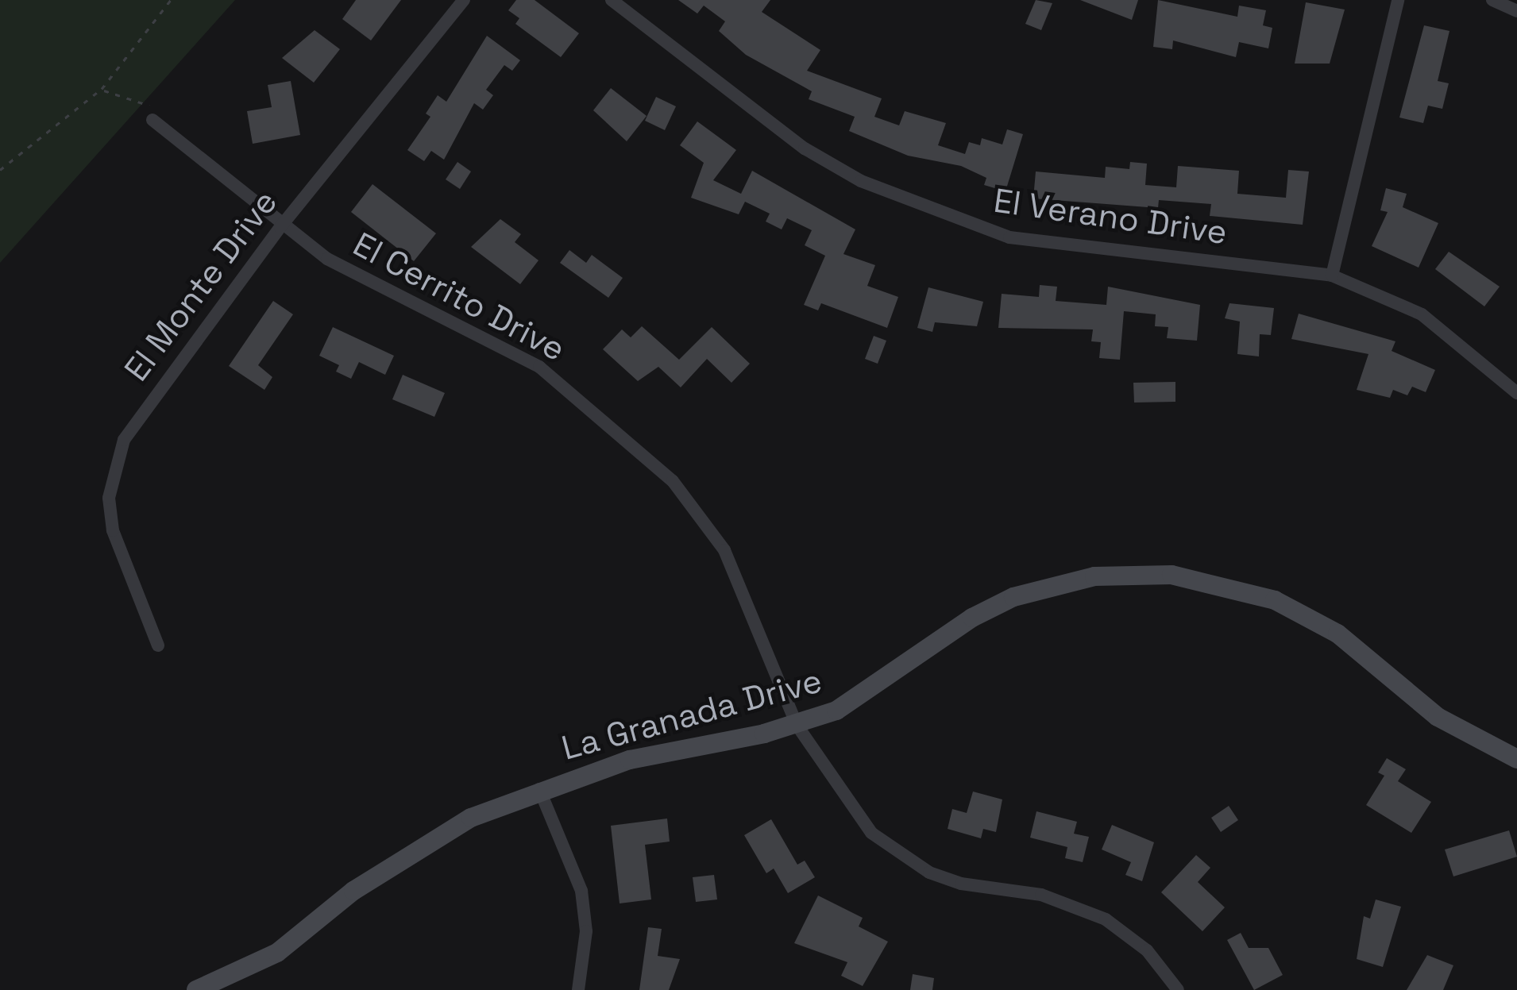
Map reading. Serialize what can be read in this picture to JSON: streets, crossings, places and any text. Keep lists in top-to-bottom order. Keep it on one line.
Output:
{"streets":{"street":["El Verano Drive","El Monte Drive","El Cerrito Drive","La Granada Drive"]},"crossings":[["El Monte Drive","El Cerrito Drive"],["El Cerrito Drive","La Granada Drive"]]}
